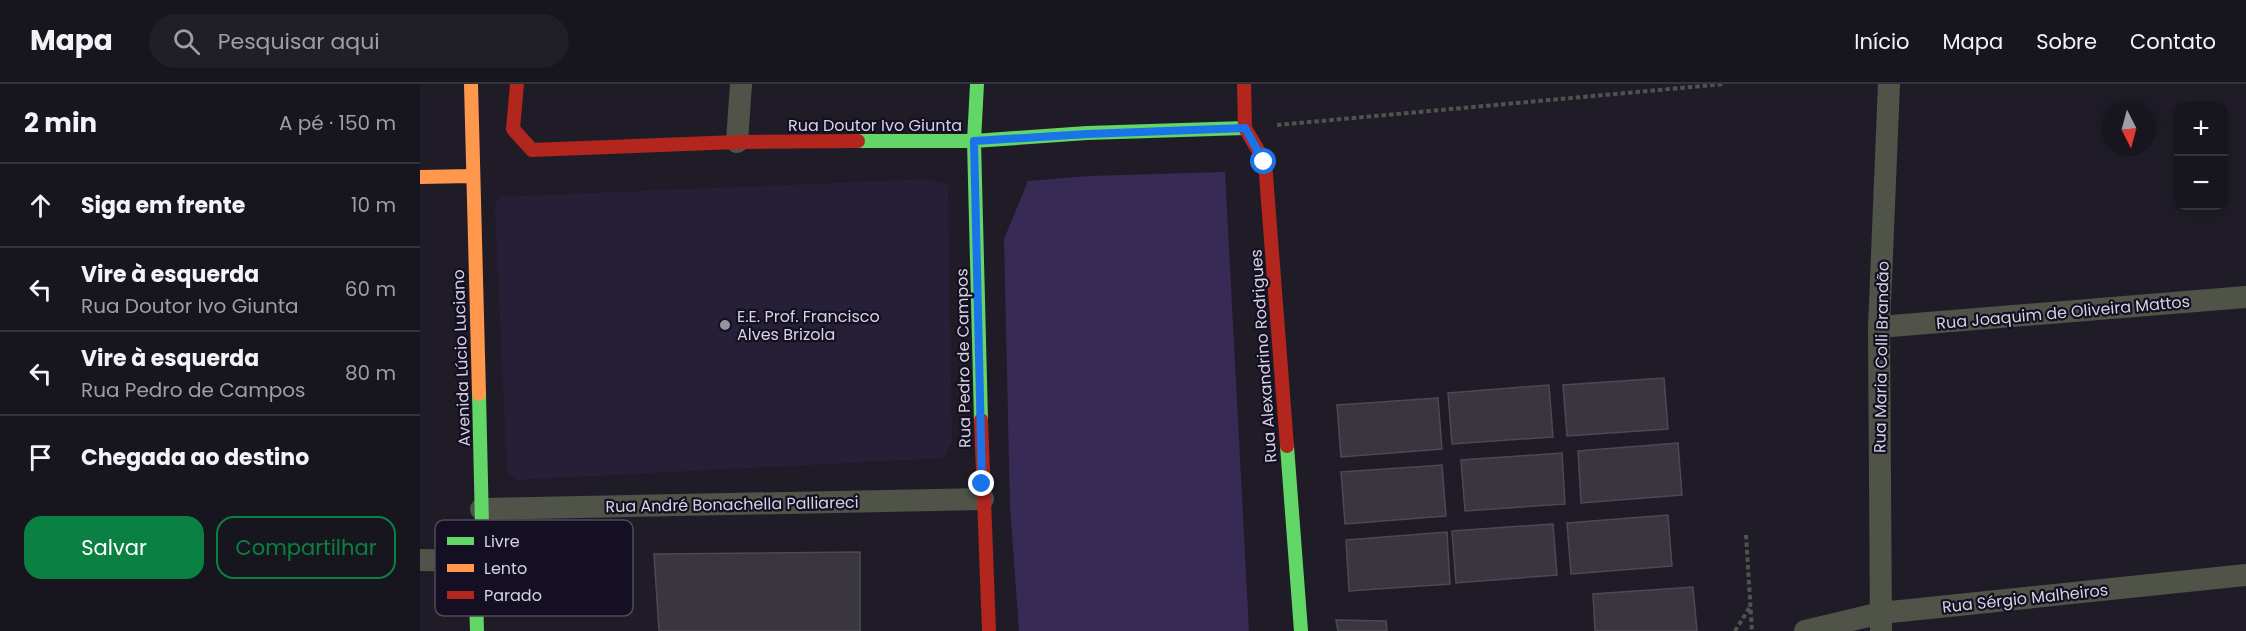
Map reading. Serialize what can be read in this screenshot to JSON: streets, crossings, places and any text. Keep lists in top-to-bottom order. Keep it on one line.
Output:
{"streets":{"street":["Rua Doutor Ivo Giunta","Rua Joaquim de Oliveira Mattos","Rua Alexandrino Rodrigues","Rua Maria Colli Brandão","Avenida Lúcio Luciano","Rua Pedro de Campos","Rua André Bonachella Palliareci","Rua Sérgio Malheiros"]},"crossings":[["Rua Doutor Ivo Giunta","Rua Alexandrino Rodrigues"],["Rua Doutor Ivo Giunta","Rua Pedro de Campos"],["Rua Joaquim de Oliveira Mattos","Rua Maria Colli Brandão"],["Rua Maria Colli Brandão","Rua Sérgio Malheiros"],["Avenida Lúcio Luciano","Rua André Bonachella Palliareci"],["Rua Pedro de Campos","Rua André Bonachella Palliareci"]],"places":["E.E. Prof. Francisco Alves Brizola"],"legend":["Livre","Lento","Parado"],"north":"bottom","page":{"header":"Mapa","search":"Pesquisar aqui","nav":["Início","Mapa","Sobre","Contato"],"heading":["2 min","A pé · 150 m"],"map_buttons":["+","−"],"list":[["Siga em frente","10 m"],["Vire à esquerda","Rua Doutor Ivo Giunta","60 m"],["Vire à esquerda","Rua Pedro de Campos","80 m"],"Chegada ao destino"],"buttons":["Salvar","Compartilhar"]}}
